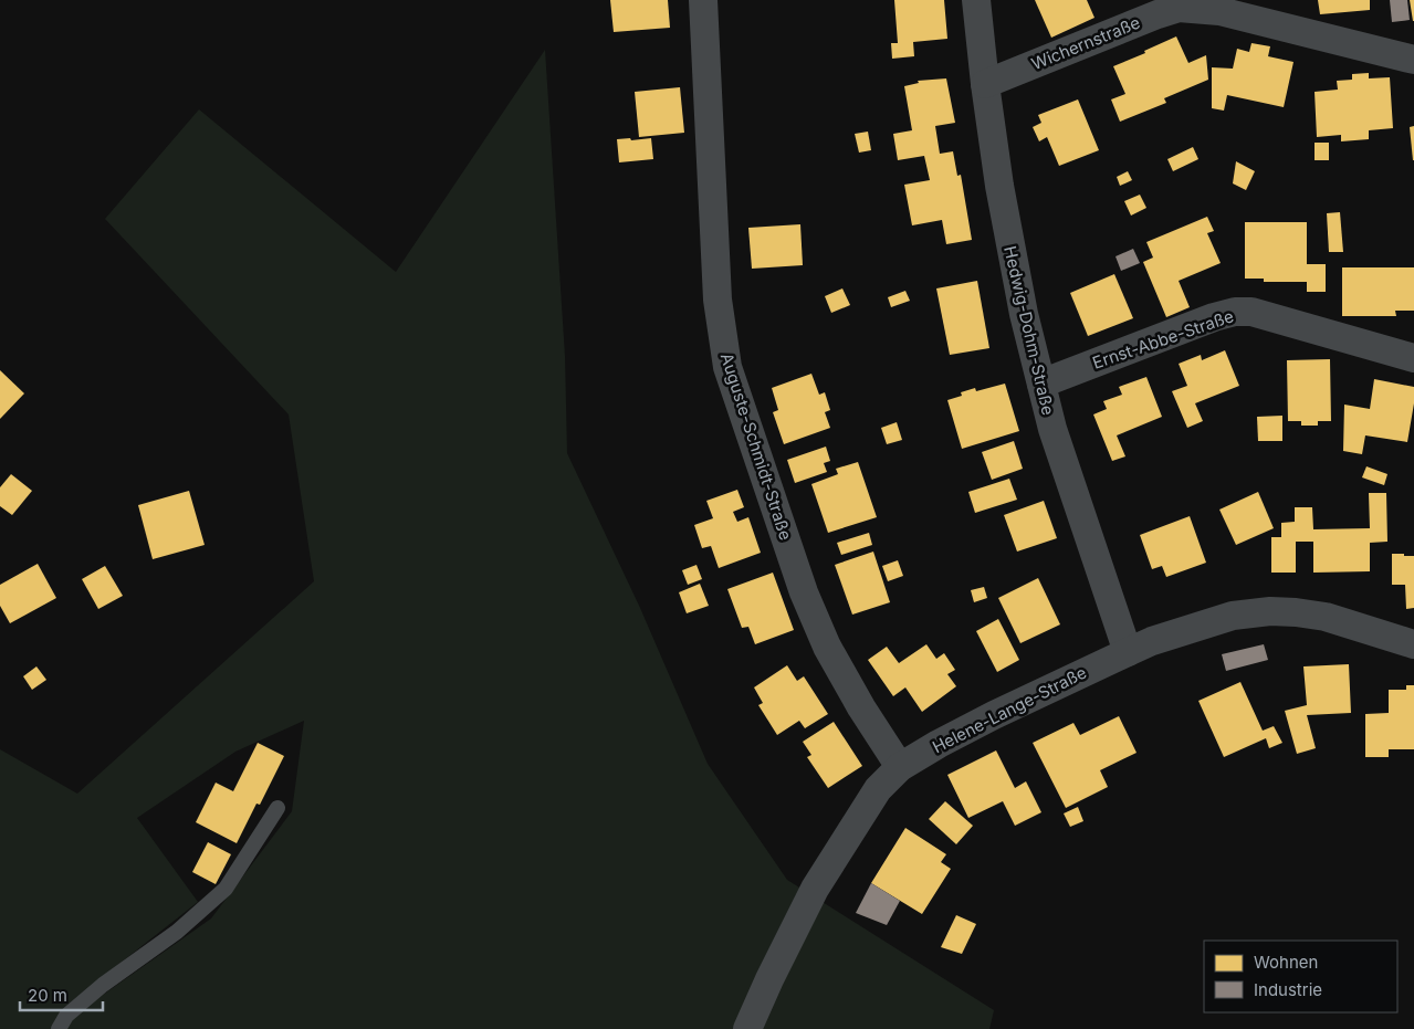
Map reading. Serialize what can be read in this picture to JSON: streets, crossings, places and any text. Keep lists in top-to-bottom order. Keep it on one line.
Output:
{"streets":{"street":["Wichernstraße","Hedwig-Dohm-Straße","Ernst-Abbe-Straße","Auguste-Schmidt-Straße","Helene-Lange-Straße"]},"crossings":[["Wichernstraße","Hedwig-Dohm-Straße"],["Hedwig-Dohm-Straße","Ernst-Abbe-Straße"],["Hedwig-Dohm-Straße","Helene-Lange-Straße"],["Auguste-Schmidt-Straße","Helene-Lange-Straße"]],"legend":["Wohnen","Industrie"],"scale_bar":"20 m"}
